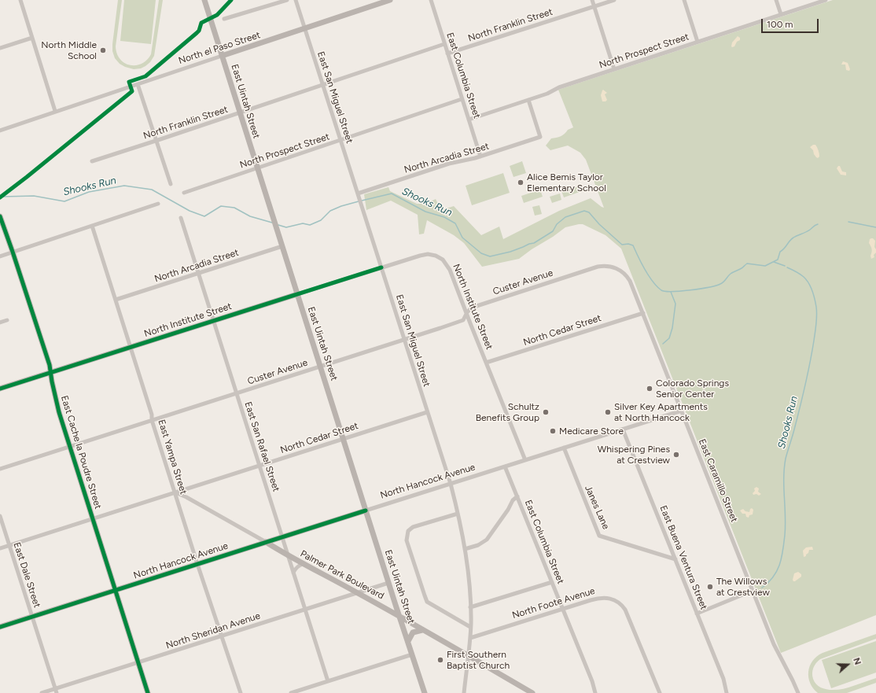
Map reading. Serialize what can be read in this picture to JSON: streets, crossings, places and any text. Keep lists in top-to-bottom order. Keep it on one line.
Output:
{"streets":{"main road":["North el Paso Street","East Uintah Street","North Institute Street","East Cache la Poudre Street","North Hancock Avenue","Palmer Park Boulevard"],"street":["North Franklin Street","North Prospect Street","East Columbia Street","East San Miguel Street","North Arcadia Street","Custer Avenue","North Cedar Street","East San Rafael Street","East Yampa Street","East Caramillo Street","Janes Lane","East Buena Ventura Street","East Dale Street","North Foote Avenue","North Sheridan Avenue"]},"crossings":[["North Franklin Street","East Columbia Street"],["North Franklin Street","East San Miguel Street"],["North Franklin Street","East Uintah Street"],["North el Paso Street","East San Miguel Street"],["North el Paso Street","East Uintah Street"],["North Prospect Street","East Columbia Street"],["North Prospect Street","East San Miguel Street"],["North Prospect Street","East Uintah Street"],["North Prospect Street","North Arcadia Street"],["East Columbia Street","North Arcadia Street"],["East Columbia Street","North Hancock Avenue"],["East Columbia Street","North Foote Avenue"],["East San Miguel Street","North Arcadia Street"],["East San Miguel Street","Custer Avenue"],["East San Miguel Street","North Institute Street"],["East San Miguel Street","North Cedar Street"],["East San Miguel Street","North Hancock Avenue"],["East San Miguel Street","Palmer Park Boulevard"],["East San Miguel Street","North Foote Avenue"],["East Uintah Street","North Arcadia Street"],["East Uintah Street","Custer Avenue"],["East Uintah Street","North Institute Street"],["East Uintah Street","North Cedar Street"],["East Uintah Street","North Hancock Avenue"],["East Uintah Street","Palmer Park Boulevard"],["East Uintah Street","North Sheridan Avenue"],["North Arcadia Street","East San Rafael Street"],["North Arcadia Street","East Yampa Street"],["Custer Avenue","North Institute Street"],["Custer Avenue","East San Rafael Street"],["Custer Avenue","East Cache la Poudre Street"],["Custer Avenue","East Yampa Street"],["Custer Avenue","East Caramillo Street"],["North Institute Street","North Cedar Street"],["North Institute Street","East San Rafael Street"],["North Institute Street","East Cache la Poudre Street"],["North Institute Street","East Yampa Street"],["North Institute Street","North Hancock Avenue"],["North Cedar Street","East San Rafael Street"],["North Cedar Street","East Cache la Poudre Street"],["North Cedar Street","East Yampa Street"],["North Cedar Street","East Caramillo Street"],["North Cedar Street","East Dale Street"],["North Cedar Street","Palmer Park Boulevard"],["East San Rafael Street","North Hancock Avenue"],["East San Rafael Street","Palmer Park Boulevard"],["East San Rafael Street","North Sheridan Avenue"],["East Cache la Poudre Street","North Hancock Avenue"],["East Cache la Poudre Street","North Sheridan Avenue"],["East Yampa Street","North Hancock Avenue"],["East Yampa Street","Palmer Park Boulevard"],["East Yampa Street","North Sheridan Avenue"],["East Caramillo Street","North Hancock Avenue"],["North Hancock Avenue","Janes Lane"],["North Hancock Avenue","East Buena Ventura Street"],["North Hancock Avenue","East Dale Street"],["North Hancock Avenue","Palmer Park Boulevard"],["Janes Lane","East Buena Ventura Street"],["East Dale Street","North Sheridan Avenue"],["Palmer Park Boulevard","North Sheridan Avenue"]],"water":["Shooks Run"],"places":["North Middle School","Alice Bemis Taylor Elementary School","Colorado Springs Senior Center","Schultz Benefits Group","Silver Key Apartments at North Hancock","Medicare Store","Whispering Pines at Crestview","The Willows at Crestview","First Southern Baptist Church"],"scale_bar":"100 m","north":"right"}
